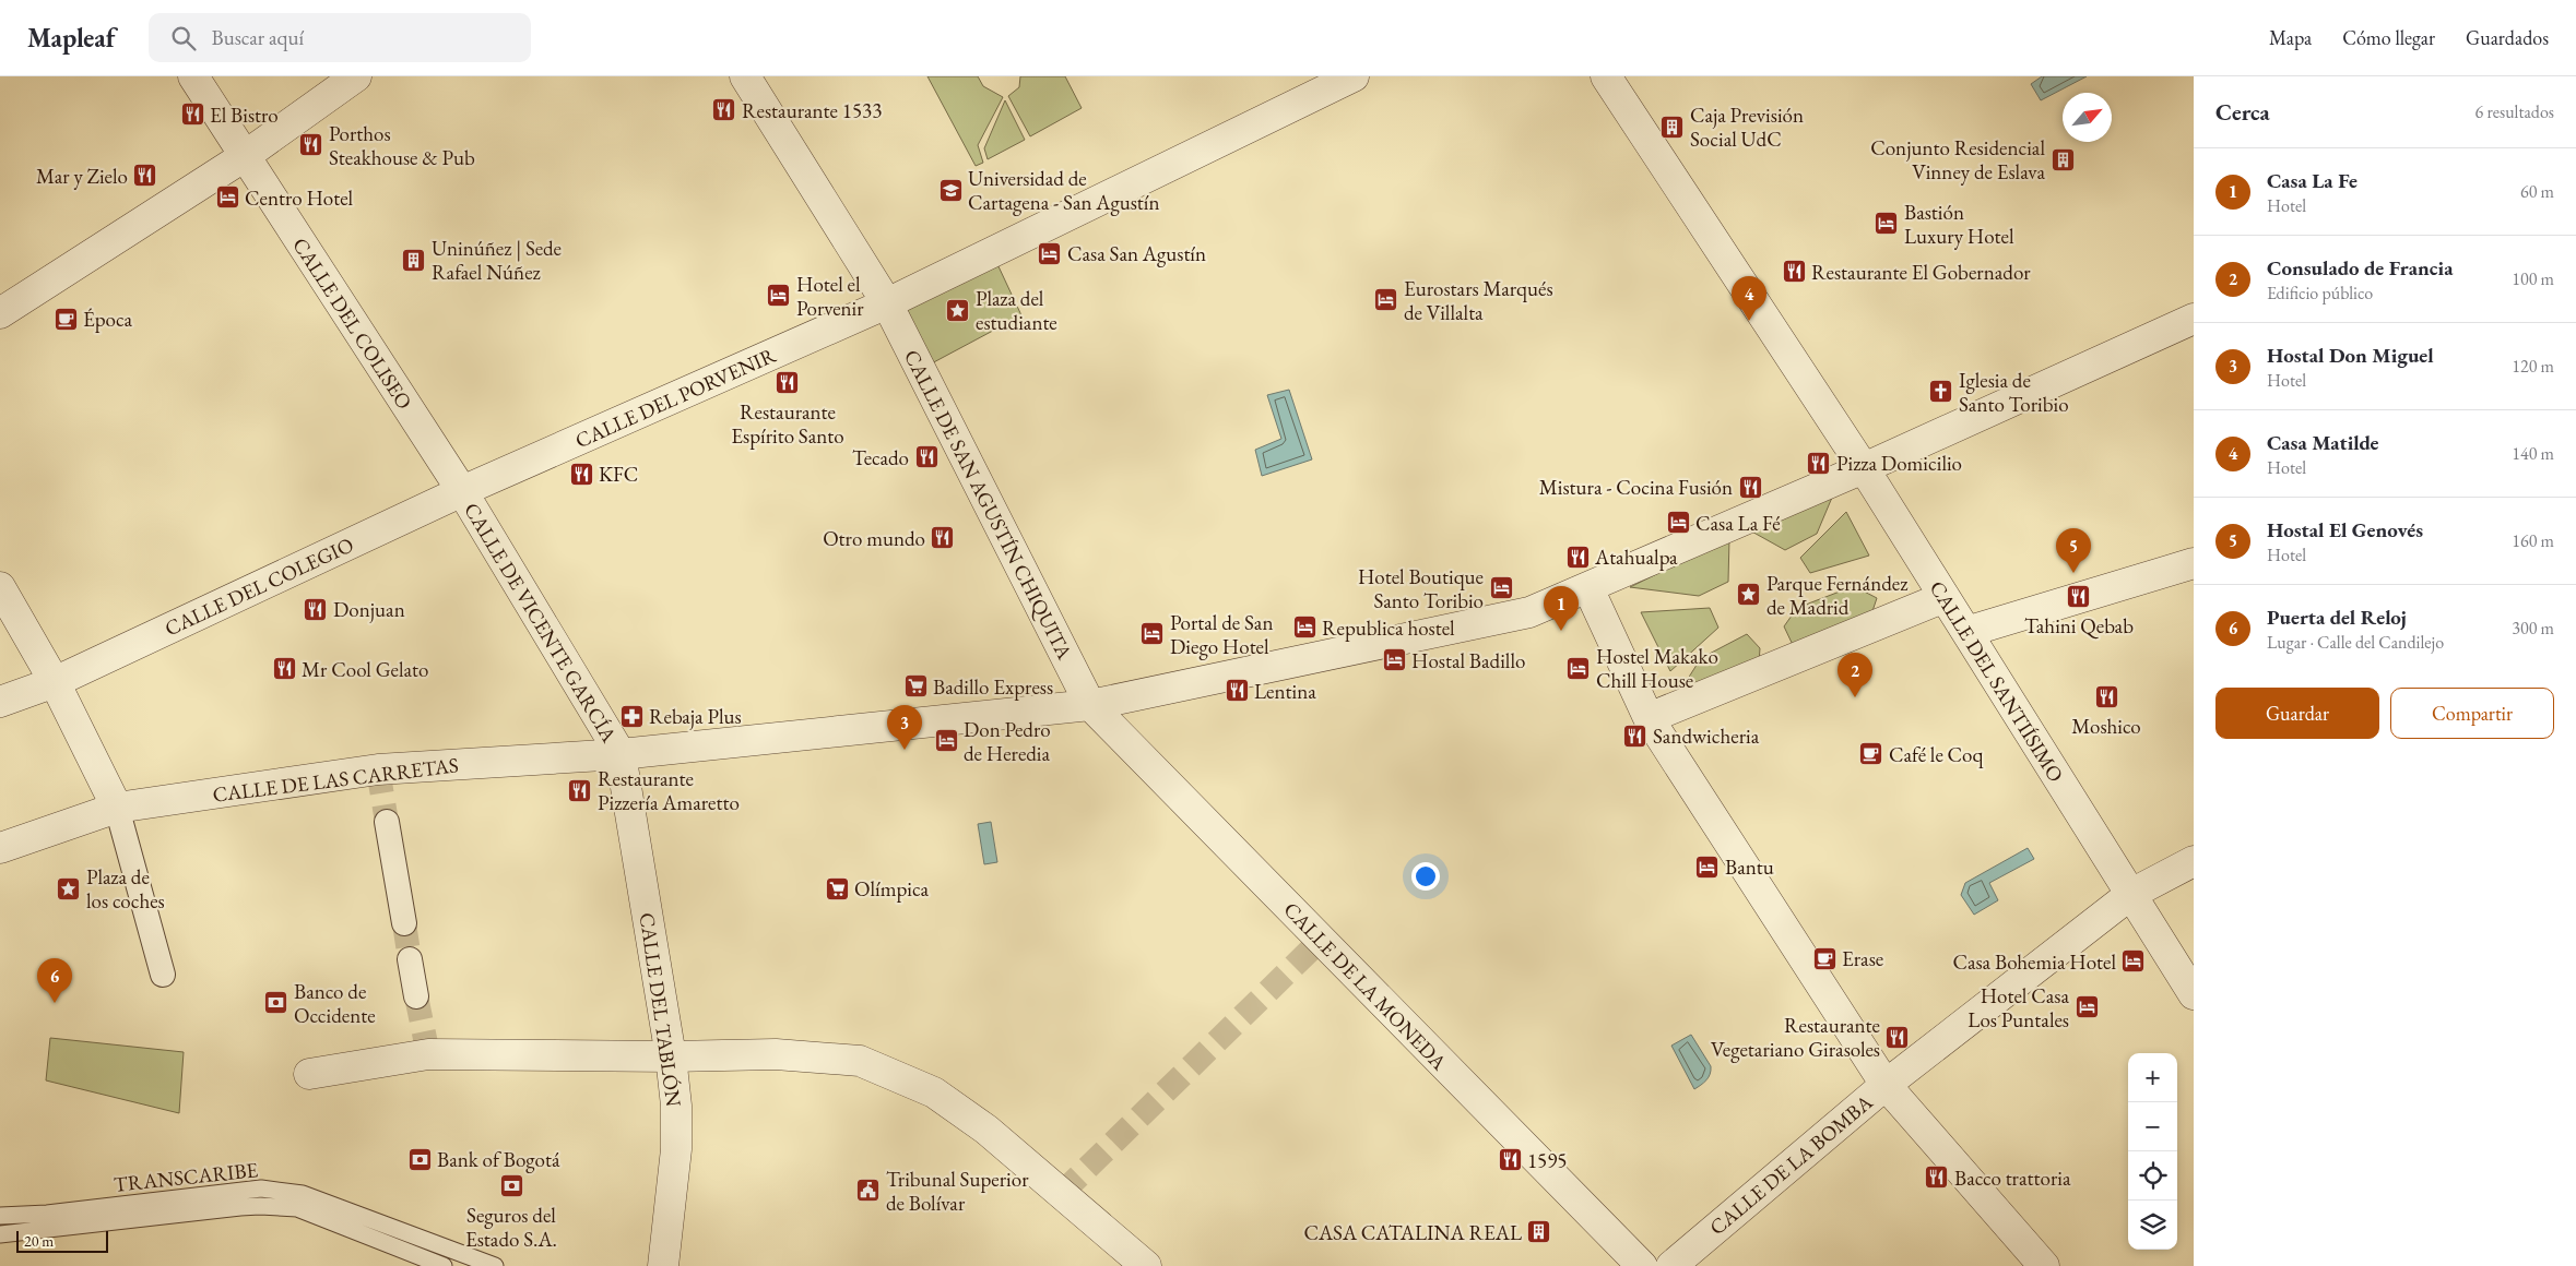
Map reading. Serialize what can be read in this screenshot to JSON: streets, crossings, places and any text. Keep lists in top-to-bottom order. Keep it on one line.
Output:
{"streets":{"street":["CALLE DEL COLISEO","CALLE DEL PORVENIR","CALLE DE SAN AGUSTÍN CHIQUITA","CALLE DEL COLEGIO","CALLE DE VICENTE GARCÍA","CALLE DEL SANTIÍSIMO","CALLE DE LAS CARRETAS","CALLE DE LA MONEDA","CALLE DEL TABLÓN","CALLE DE LA BOMBA"],"lane":["TRANSCARIBE"]},"crossings":[["CALLE DEL COLISEO","CALLE DEL PORVENIR"],["CALLE DEL COLISEO","CALLE DEL COLEGIO"],["CALLE DEL COLISEO","CALLE DE VICENTE GARCÍA"],["CALLE DEL PORVENIR","CALLE DE SAN AGUSTÍN CHIQUITA"],["CALLE DEL PORVENIR","CALLE DEL COLEGIO"],["CALLE DEL PORVENIR","CALLE DE VICENTE GARCÍA"],["CALLE DE SAN AGUSTÍN CHIQUITA","CALLE DE LAS CARRETAS"],["CALLE DE SAN AGUSTÍN CHIQUITA","CALLE DE LA MONEDA"],["CALLE DEL COLEGIO","CALLE DE VICENTE GARCÍA"],["CALLE DE VICENTE GARCÍA","CALLE DE LAS CARRETAS"],["CALLE DE VICENTE GARCÍA","CALLE DEL TABLÓN"],["CALLE DEL SANTIÍSIMO","CALLE DE LAS CARRETAS"],["CALLE DEL SANTIÍSIMO","CALLE DE LA BOMBA"],["CALLE DE LAS CARRETAS","CALLE DE LA MONEDA"],["CALLE DE LAS CARRETAS","CALLE DEL TABLÓN"]],"places":{"restaurant":["Restaurante 1533","El Bistro","Porthos Steakhouse & Pub","Mar y Zielo","Restaurante El Gobernador","Restaurante Espírito Santo","Tecado","Pizza Domicilio","KFC","Mistura - Cocina Fusión","Otro mundo","Atahualpa","Tahini Qebab","Donjuan","Mr Cool Gelato","Lentina","Moshico","Sandwicheria","Restaurante Pizzería Amaretto","Restaurante Vegetariano Girasoles","1595","Bacco trattoria"],"building":["Caja Previsión Social UdC","Conjunto Residencial Vinney de Eslava","Uninúñez | Sede Rafael Núñez","CASA CATALINA REAL"],"school or university":["Universidad de Cartagena - San Agustín"],"hotel":["Centro Hotel","Bastión Luxury Hotel","Casa San Agustín","Hotel el Porvenir","Eurostars Marqués de Villalta","Casa La Fé","Hotel Boutique Santo Toribio","Republica hostel","Portal de San Diego Hotel","Hostal Badillo","Hostel Makako Chill House","Don Pedro de Heredia","Bantu","Casa Bohemia Hotel","Hotel Casa Los Puntales"],"place":["Plaza del estudiante","Parque Fernández de Madrid","Plaza de los coches"],"cafe":["Época","Café le Coq","Erase"],"church":["Iglesia de Santo Toribio"],"supermarket":["Badillo Express","Olímpica"],"pharmacy":["Rebaja Plus"],"bank":["Banco de Occidente","Bank of Bogotá","Seguros del Estado S.A."],"public building":["Tribunal Superior de Bolívar"]},"scale_bar":"20 m","north":"top right","page":{"header":"Mapleaf","search":"Buscar aquí","nav":["Mapa","Cómo llegar","Guardados"],"heading":["Cerca","6 resultados"],"list":[{"mark":"1","name":"Casa La Fe","note":"Hotel","value":"60 m"},{"mark":"2","name":"Consulado de Francia","note":"Edificio público","value":"100 m"},{"mark":"3","name":"Hostal Don Miguel","note":"Hotel","value":"120 m"},{"mark":"4","name":"Casa Matilde","note":"Hotel","value":"140 m"},{"mark":"5","name":"Hostal El Genovés","note":"Hotel","value":"160 m"},{"mark":"6","name":"Puerta del Reloj","note":"Lugar · Calle del Candilejo","value":"300 m"}],"pins":["4","5","1","2","3","6"],"buttons":["Guardar","Compartir"],"map_buttons":["+","−"],"scale":"20 m"}}
